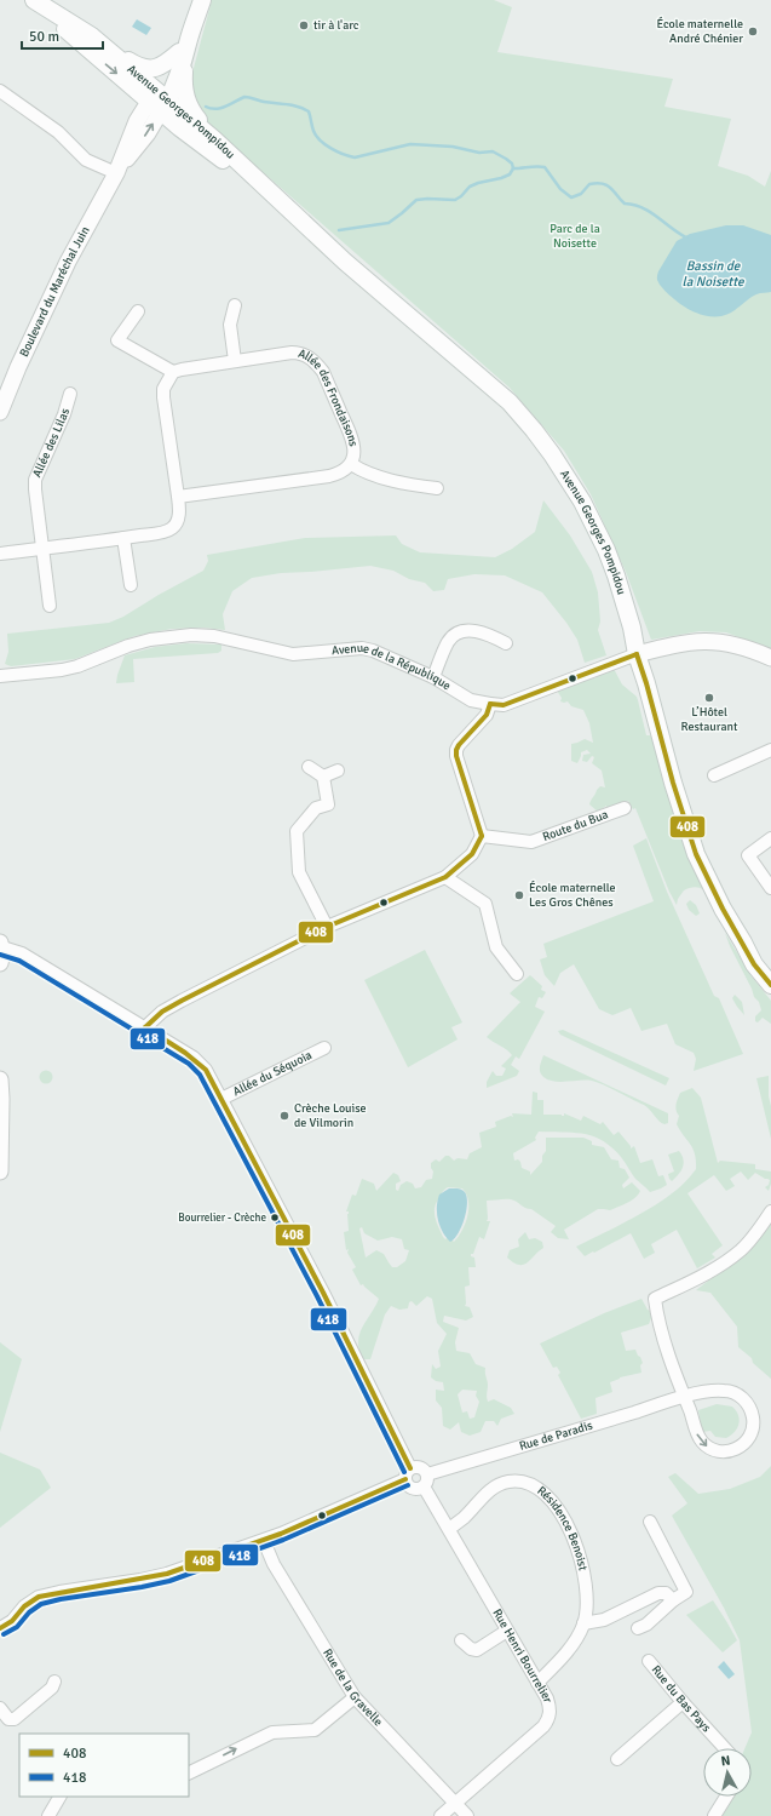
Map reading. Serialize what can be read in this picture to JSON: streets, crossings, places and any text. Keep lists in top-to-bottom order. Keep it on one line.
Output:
{"streets":{"main road":["Avenue Georges Pompidou","Boulevard du Maréchal Juin"],"street":["Allée des Frondaisons","Allée des Lilas","Avenue de la République","Route du Bua","Allée du Séquoia","Rue de Paradis","Résidence Benoist","Rue Henri Bourrelier","Rue de la Gravelle","Rue du Bas Pays"]},"crossings":[["Avenue Georges Pompidou","Boulevard du Maréchal Juin"],["Avenue Georges Pompidou","Avenue de la République"],["Rue de Paradis","Rue Henri Bourrelier"],["Résidence Benoist","Rue Henri Bourrelier"],["Rue Henri Bourrelier","Rue de la Gravelle"]],"water":["Bassin de la Noisette"],"parks":["Parc de la Noisette"],"places":["tir à l'arc","École maternelle André Chénier","L’Hôtel Restaurant","École maternelle Les Gros Chênes","Crèche Louise de Vilmorin","Bourrelier - Crèche"],"lines":["transit line 408","transit line 418"],"legend":["408","418"],"scale_bar":"50 m","north":"top"}
